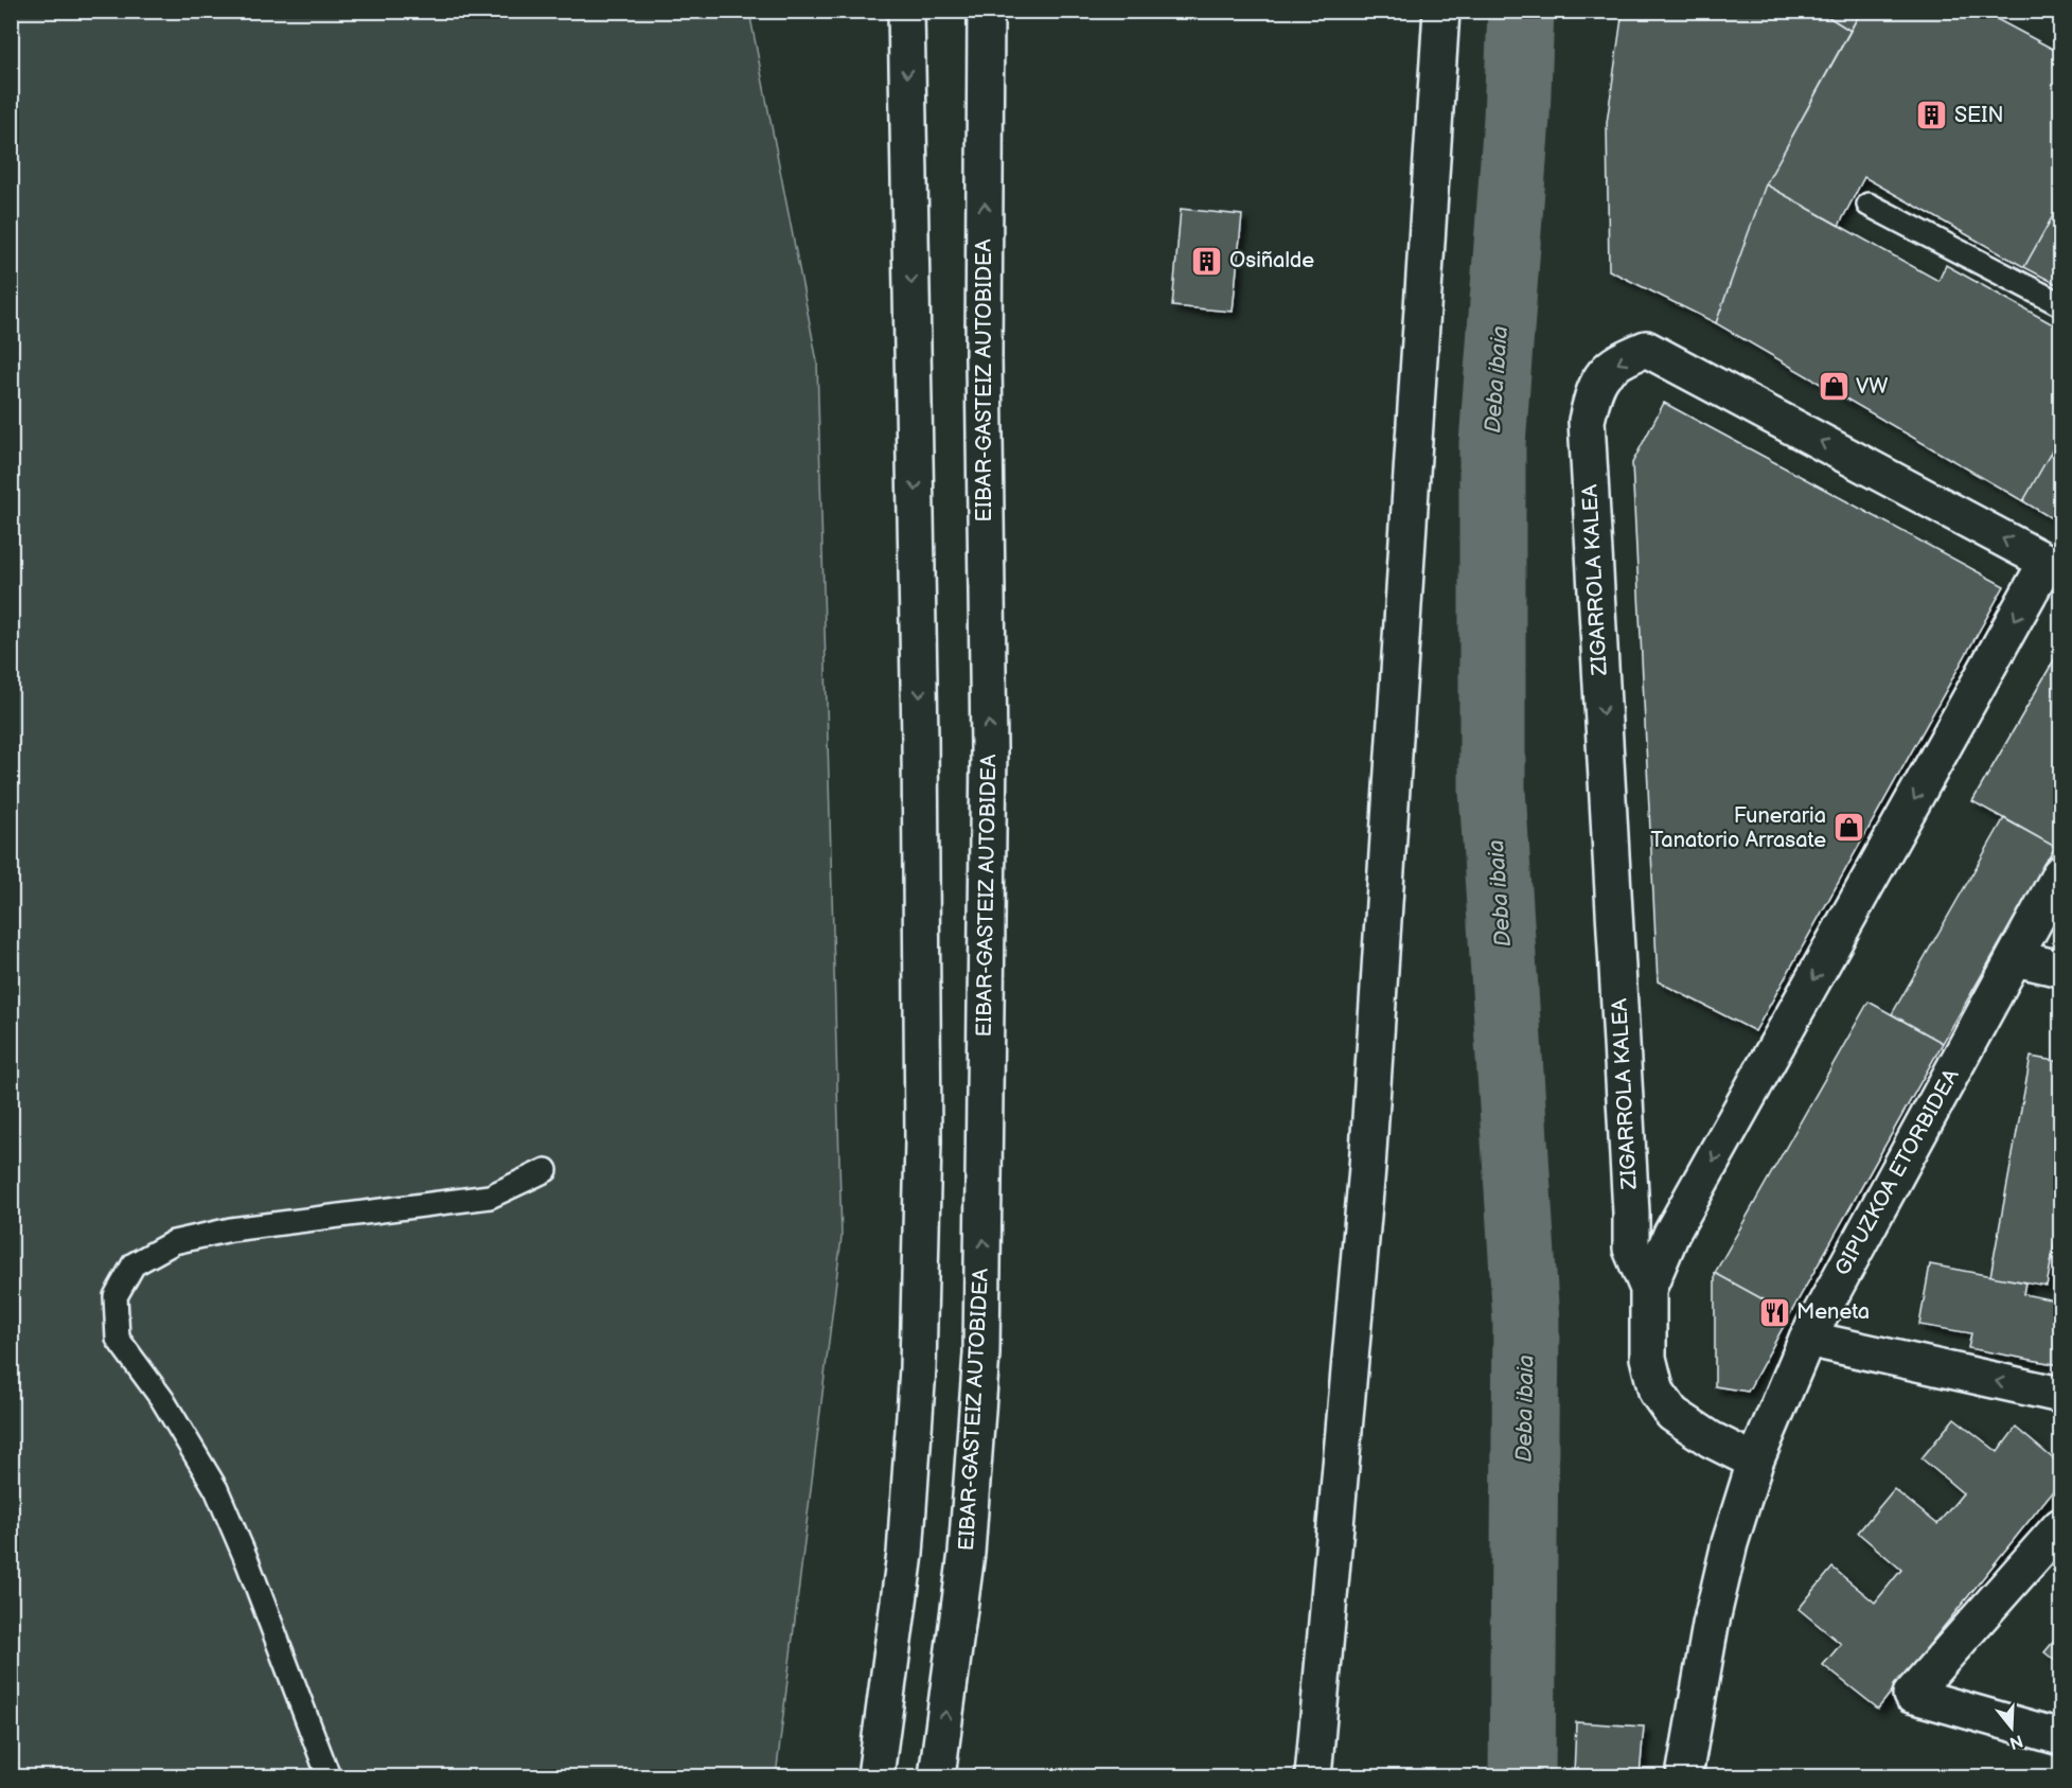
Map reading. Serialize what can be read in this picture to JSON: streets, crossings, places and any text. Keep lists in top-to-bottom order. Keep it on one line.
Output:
{"streets":{"main road":["EIBAR-GASTEIZ AUTOBIDEA","ZIGARROLA KALEA","GIPUZKOA ETORBIDEA"]},"crossings":[["ZIGARROLA KALEA","GIPUZKOA ETORBIDEA"]],"water":["Deba ibaia"],"places":{"building":["SEIN","Osiñalde"],"shop":["VW","Funeraria Tanatorio Arrasate"],"restaurant":["Meneta"]},"north":"bottom"}
